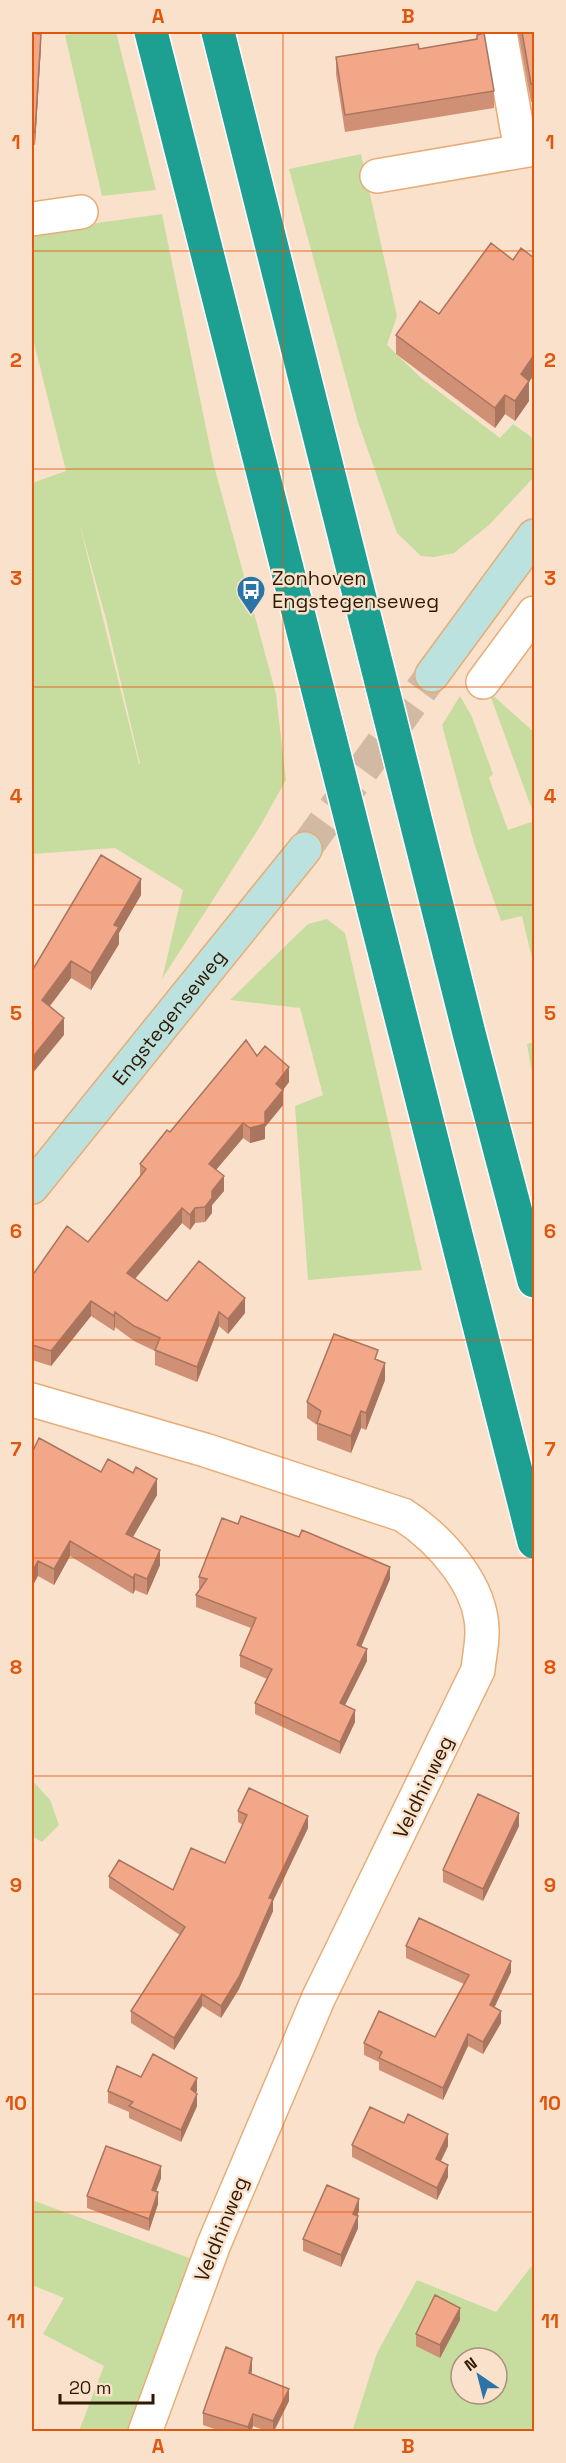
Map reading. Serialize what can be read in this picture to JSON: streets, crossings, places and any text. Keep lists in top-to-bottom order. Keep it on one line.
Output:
{"streets":{"street":["Engstegenseweg","Veldhinweg"]},"places":{"bus stop":["Zonhoven Engstegenseweg"]},"scale_bar":"20 m","north":"top left","grid":{"columns":["A","B"],"rows":["1","2","3","4","5","6","7","8","9","10","11"]}}
